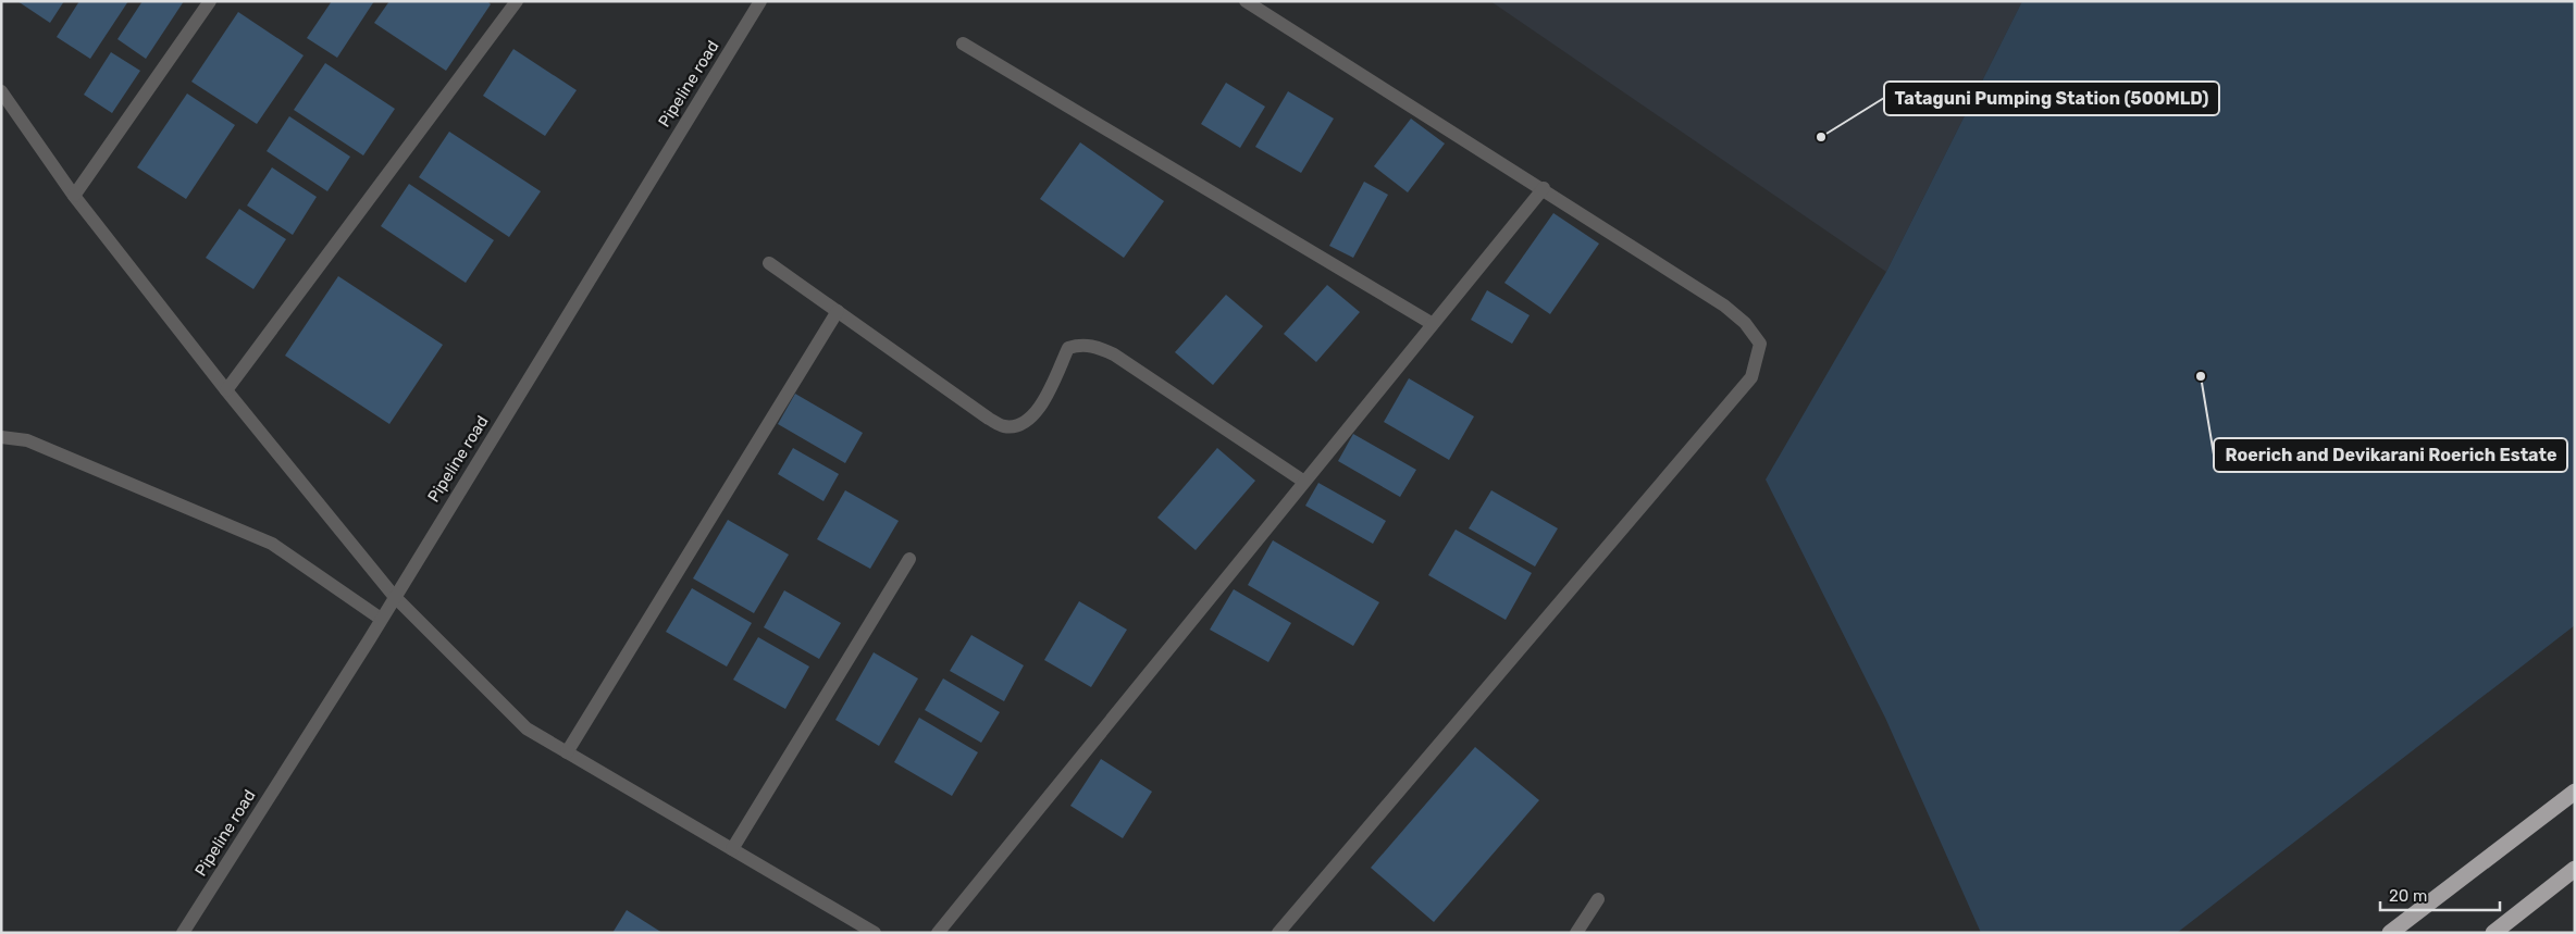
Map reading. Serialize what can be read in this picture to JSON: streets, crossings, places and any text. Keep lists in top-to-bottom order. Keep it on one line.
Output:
{"streets":{"street":["Pipeline road"]},"places":["Tataguni Pumping Station (500MLD)","Roerich and Devikarani Roerich Estate"],"scale_bar":"20 m"}
